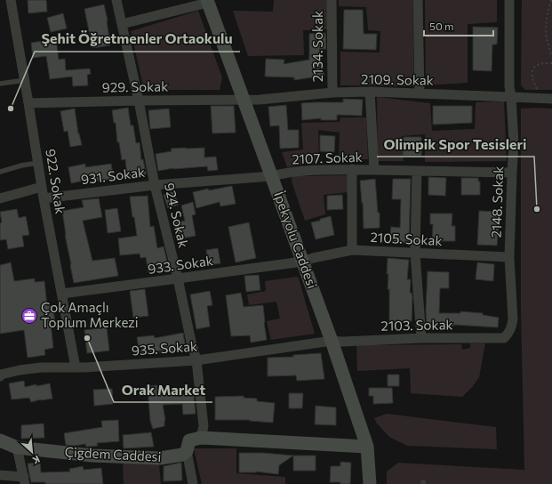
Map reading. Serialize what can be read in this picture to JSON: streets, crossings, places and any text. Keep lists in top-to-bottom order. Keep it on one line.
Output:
{"streets":{"street":["2134. Sokak","2109. Sokak","929. Sokak","2107. Sokak","931. Sokak","922. Sokak","2148. Sokak","924. Sokak","2105. Sokak","İpekyolu Caddesi","933. Sokak","2103. Sokak","935. Sokak","Çigdem Caddesi"]},"crossings":[["2134. Sokak","2109. Sokak"],["2109. Sokak","929. Sokak"],["2109. Sokak","2148. Sokak"],["2109. Sokak","İpekyolu Caddesi"],["929. Sokak","922. Sokak"],["929. Sokak","924. Sokak"],["929. Sokak","İpekyolu Caddesi"],["2107. Sokak","931. Sokak"],["2107. Sokak","2148. Sokak"],["2107. Sokak","İpekyolu Caddesi"],["931. Sokak","922. Sokak"],["931. Sokak","924. Sokak"],["931. Sokak","İpekyolu Caddesi"],["922. Sokak","933. Sokak"],["922. Sokak","935. Sokak"],["2148. Sokak","2105. Sokak"],["2148. Sokak","2103. Sokak"],["924. Sokak","933. Sokak"],["924. Sokak","935. Sokak"],["924. Sokak","Çigdem Caddesi"],["2105. Sokak","İpekyolu Caddesi"],["2105. Sokak","933. Sokak"],["İpekyolu Caddesi","933. Sokak"],["İpekyolu Caddesi","2103. Sokak"],["İpekyolu Caddesi","935. Sokak"],["2103. Sokak","935. Sokak"]],"places":{"other":["Şehit Öğretmenler Ortaokulu","Olimpik Spor Tesisleri","Orak Market"],"office":["Çok Amaçlı Toplum Merkezi"]},"scale_bar":"50 m","north":"bottom right"}
